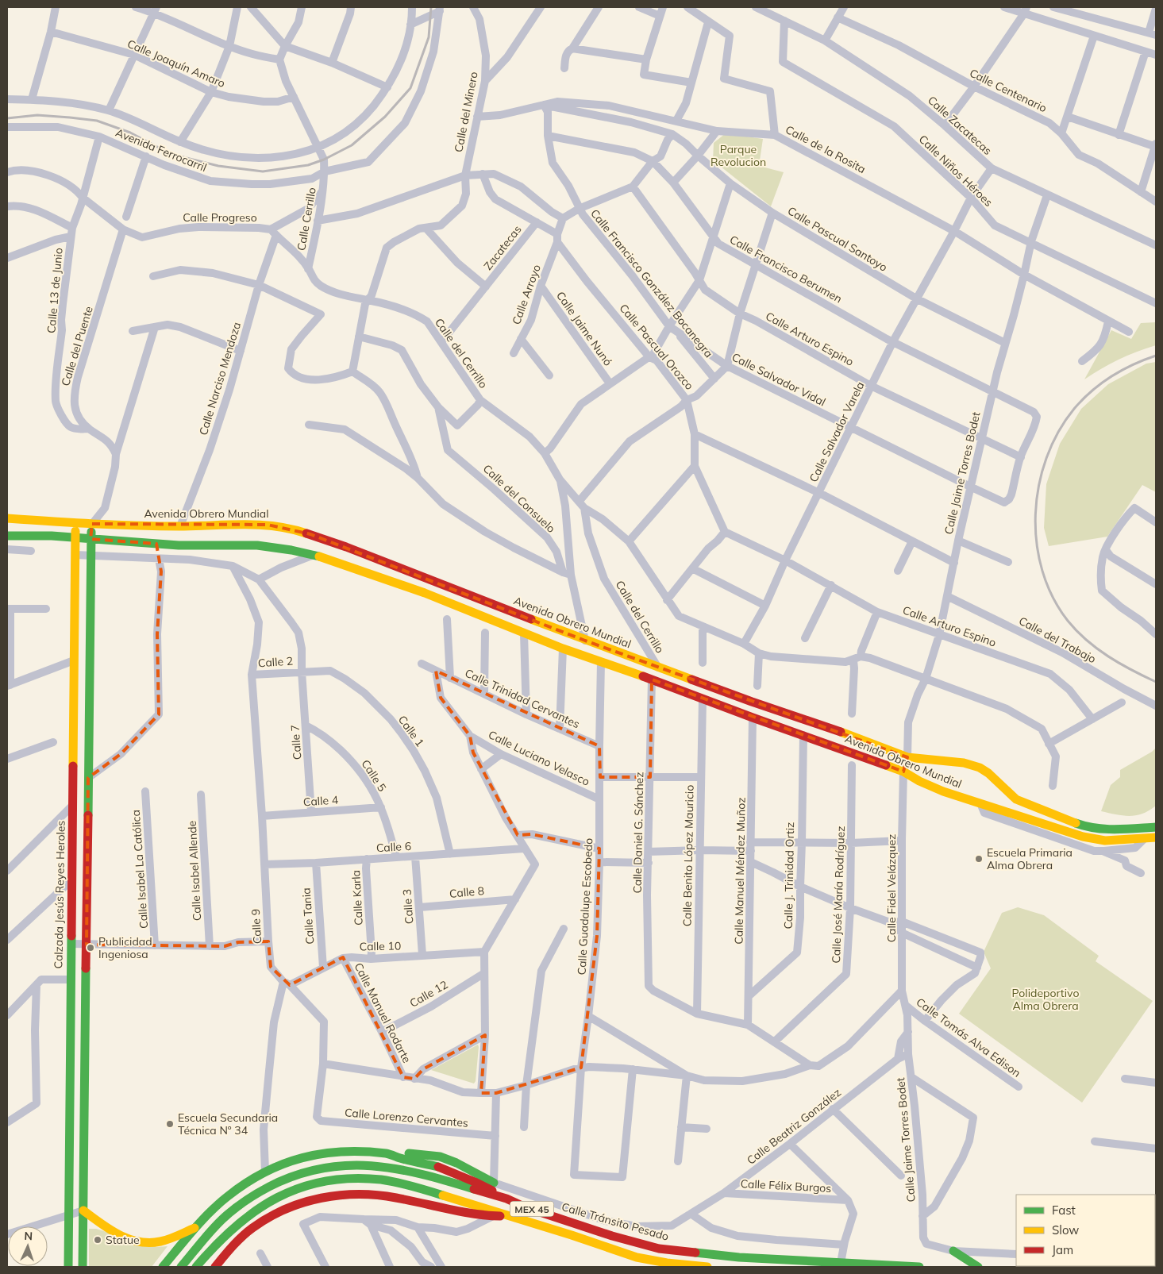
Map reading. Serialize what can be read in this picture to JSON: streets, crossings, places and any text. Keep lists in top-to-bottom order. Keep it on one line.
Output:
{"streets":{"main road":["Avenida Obrero Mundial","Calzada Jesús Reyes Heroles","MEX 45","Calle Tránsito Pesado"],"street":["Calle Joaquín Amaro","Calle Centenario","Calle del Minero","Calle Zacatecas","Calle de la Rosita","Avenida Ferrocarril","Calle Niños Héroes","Calle Progreso","Calle Cerrillo","Calle Pascual Santoyo","Zacatecas","Calle Francisco Berumen","Calle Francisco González Bocanegra","Calle 13 de Junio","Calle Arroyo","Calle Jaime Nunó","Calle Arturo Espino","Calle del Puente","Calle Pascual Orozco","Calle del Cerrillo","Calle Narciso Mendoza","Calle Salvador Vidal","Calle Salvador Varela","Calle Jaime Torres Bodet","Calle del Consuelo","Calle del Trabajo","Calle 2","Calle Trinidad Cervantes","Calle 1","Calle 7","Calle Luciano Velasco","Calle 5","Calle 4","Calle Daniel G. Sánchez","Calle 6","Calle Benito López Mauricio","Calle Isabel La Católica","Calle Isabel Allende","Calle Manuel Méndez Muñoz","Calle J. Trinidad Ortiz","Calle Fidel Velázquez","Calle 8","Calle José María Rodríguez","Calle Karla","Calle 3","Calle Guadalupe Escobedo","Calle Tania","Calle 9","Calle 10","Calle 12","Calle Manuel Rodarte","Calle Tomás Alva Edison","Calle Lorenzo Cervantes","Calle Beatriz González","Calle Félix Burgos"]},"crossings":[["Calle Joaquín Amaro","Calle Cerrillo"],["Calle del Minero","Calle de la Rosita"],["Calle del Minero","Calle del Cerrillo"],["Calle Zacatecas","Calle Niños Héroes"],["Calle Zacatecas","Calle Salvador Varela"],["Calle Zacatecas","Calle Jaime Torres Bodet"],["Calle de la Rosita","Calle Francisco González Bocanegra"],["Calle de la Rosita","Calle Salvador Varela"],["Calle de la Rosita","Calle Jaime Torres Bodet"],["Avenida Ferrocarril","Calle Cerrillo"],["Avenida Ferrocarril","Calle 13 de Junio"],["Calle Niños Héroes","Calle Salvador Varela"],["Calle Niños Héroes","Calle Jaime Torres Bodet"],["Calle Progreso","Calle Cerrillo"],["Calle Progreso","Calle 13 de Junio"],["Calle Progreso","Calle del Puente"],["Calle Progreso","Calle del Cerrillo"],["Calle Progreso","Calle Narciso Mendoza"],["Calle Cerrillo","Calle del Cerrillo"],["Calle Pascual Santoyo","Calle Salvador Varela"],["Calle Pascual Santoyo","Calle Jaime Torres Bodet"],["Zacatecas","Calle del Cerrillo"],["Calle Francisco Berumen","Calle Francisco González Bocanegra"],["Calle Francisco Berumen","Calle Arturo Espino"],["Calle Francisco Berumen","Calle Salvador Vidal"],["Calle Francisco Berumen","Calle Salvador Varela"],["Calle Francisco Berumen","Calle Jaime Torres Bodet"],["Calle Francisco González Bocanegra","Calle Salvador Vidal"],["Calle 13 de Junio","Calle del Puente"],["Calle Arroyo","Calle Jaime Nunó"],["Calle Arroyo","Calle Pascual Orozco"],["Calle Arturo Espino","Calle Pascual Orozco"],["Calle Arturo Espino","Calle Salvador Vidal"],["Calle Arturo Espino","Calle Salvador Varela"],["Calle Arturo Espino","Calle Jaime Torres Bodet"],["Calle del Cerrillo","Calle Narciso Mendoza"],["Calle del Cerrillo","Avenida Obrero Mundial"],["Calle Narciso Mendoza","Avenida Obrero Mundial"],["Calle Salvador Vidal","Calle Salvador Varela"],["Calle Salvador Vidal","Calle Jaime Torres Bodet"],["Calle Jaime Torres Bodet","Avenida Obrero Mundial"],["Calle Jaime Torres Bodet","Calle del Trabajo"],["Calle Jaime Torres Bodet","Calle Fidel Velázquez"],["Calle Jaime Torres Bodet","Calle Tomás Alva Edison"],["Calle Jaime Torres Bodet","Calle Beatriz González"],["Avenida Obrero Mundial","Calle Daniel G. Sánchez"],["Avenida Obrero Mundial","Calle Benito López Mauricio"],["Avenida Obrero Mundial","Calle Manuel Méndez Muñoz"],["Avenida Obrero Mundial","Calle J. Trinidad Ortiz"],["Avenida Obrero Mundial","Calle Fidel Velázquez"],["Avenida Obrero Mundial","Calzada Jesús Reyes Heroles"],["Avenida Obrero Mundial","Calle Guadalupe Escobedo"],["Calle 2","Calle 1"],["Calle 2","Calle 7"],["Calle 2","Calle 9"],["Calle Trinidad Cervantes","Calle Guadalupe Escobedo"],["Calle 1","Calle 7"],["Calle 1","Calle 6"],["Calle 7","Calle 5"],["Calle 7","Calle 4"],["Calle Luciano Velasco","Calle Guadalupe Escobedo"],["Calle 5","Calle 4"],["Calle 5","Calle 6"],["Calle 4","Calle 9"],["Calle Daniel G. Sánchez","Calle Benito López Mauricio"],["Calle 6","Calle Karla"],["Calle 6","Calle 3"],["Calle 6","Calle Tania"],["Calle 6","Calle 9"],["Calle Manuel Méndez Muñoz","Calle J. Trinidad Ortiz"],["Calle Fidel Velázquez","Calle Tomás Alva Edison"],["Calle 8","Calle 3"],["Calle Karla","Calle 10"],["Calle 3","Calle 10"],["Calle Tania","Calle 10"],["Calle 9","Calle 10"],["Calle 9","Calle Lorenzo Cervantes"],["Calle 10","Calle Manuel Rodarte"],["Calle 12","Calle Manuel Rodarte"],["Calle Beatriz González","Calle Félix Burgos"]],"parks":["Parque Revolucion","Polideportivo Alma Obrera"],"places":["Escuela Primaria Alma Obrera","Publicidad Ingeniosa","Escuela Secundaria Técnica Nº 34","Statue"],"legend":["Fast","Slow","Jam"],"north":"top"}
